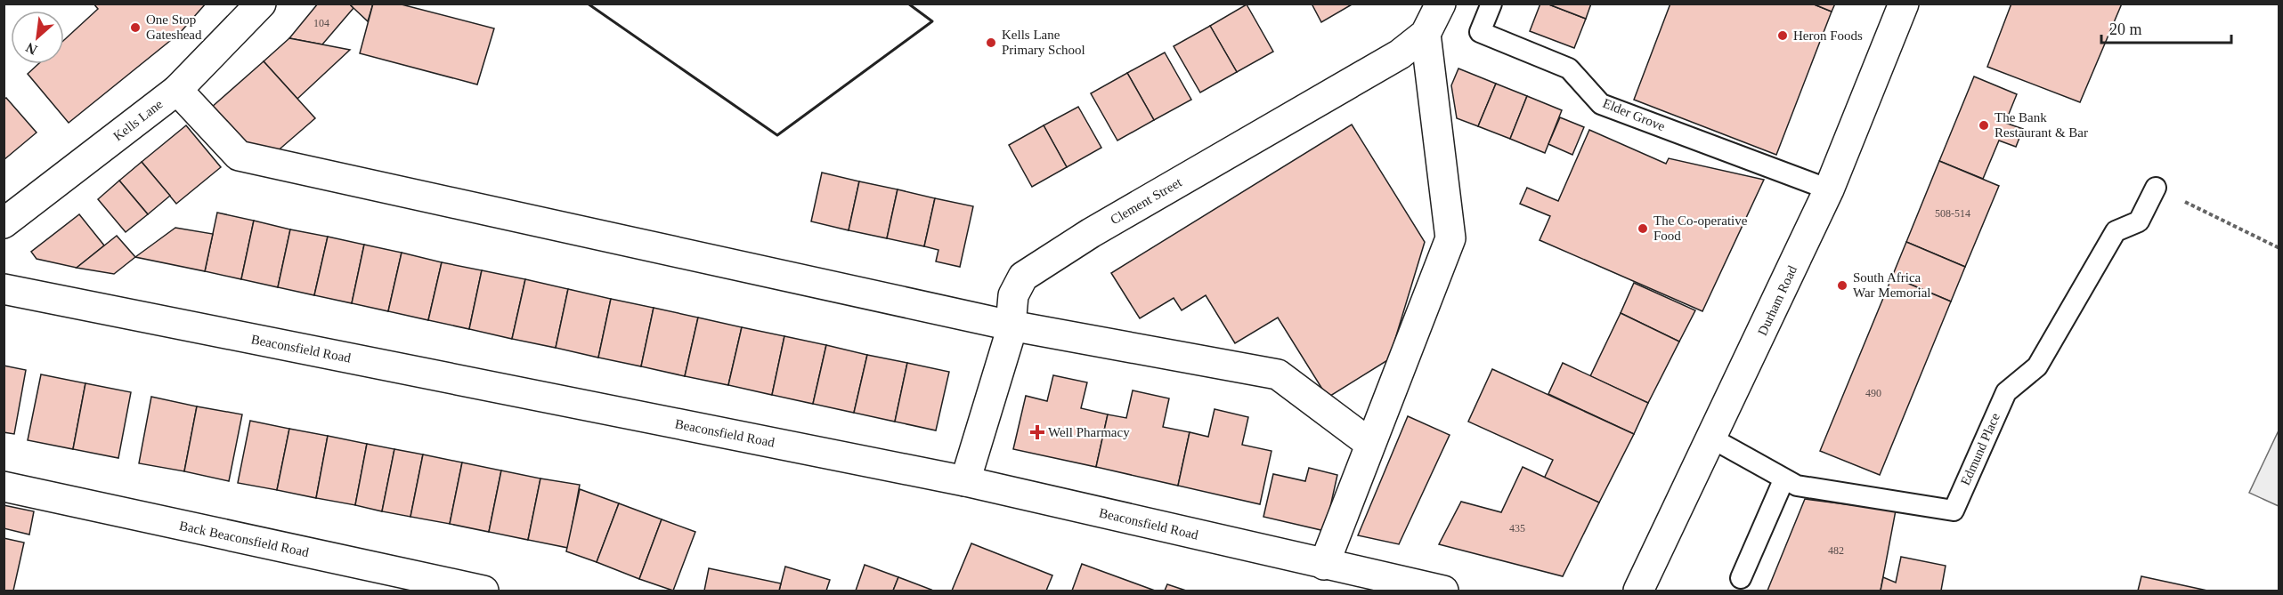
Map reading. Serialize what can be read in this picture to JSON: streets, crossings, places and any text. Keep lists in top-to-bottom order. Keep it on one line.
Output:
{"streets":{"street":["Kells Lane","Clement Street","Durham Road","Beaconsfield Road","Back Beaconsfield Road"],"lane":["Elder Grove","Edmund Place"]},"crossings":[["Elder Grove","Durham Road"],["Clement Street","Beaconsfield Road"],["Durham Road","Edmund Place"]],"places":{"other":["One Stop Gateshead","Heron Foods","Kells Lane Primary School","The Bank Restaurant & Bar","The Co-operative Food","South Africa War Memorial"],"health":["Well Pharmacy"]},"house_numbers":["104","508-514","490","435","482"],"scale_bar":"20 m","north":"bottom left"}
